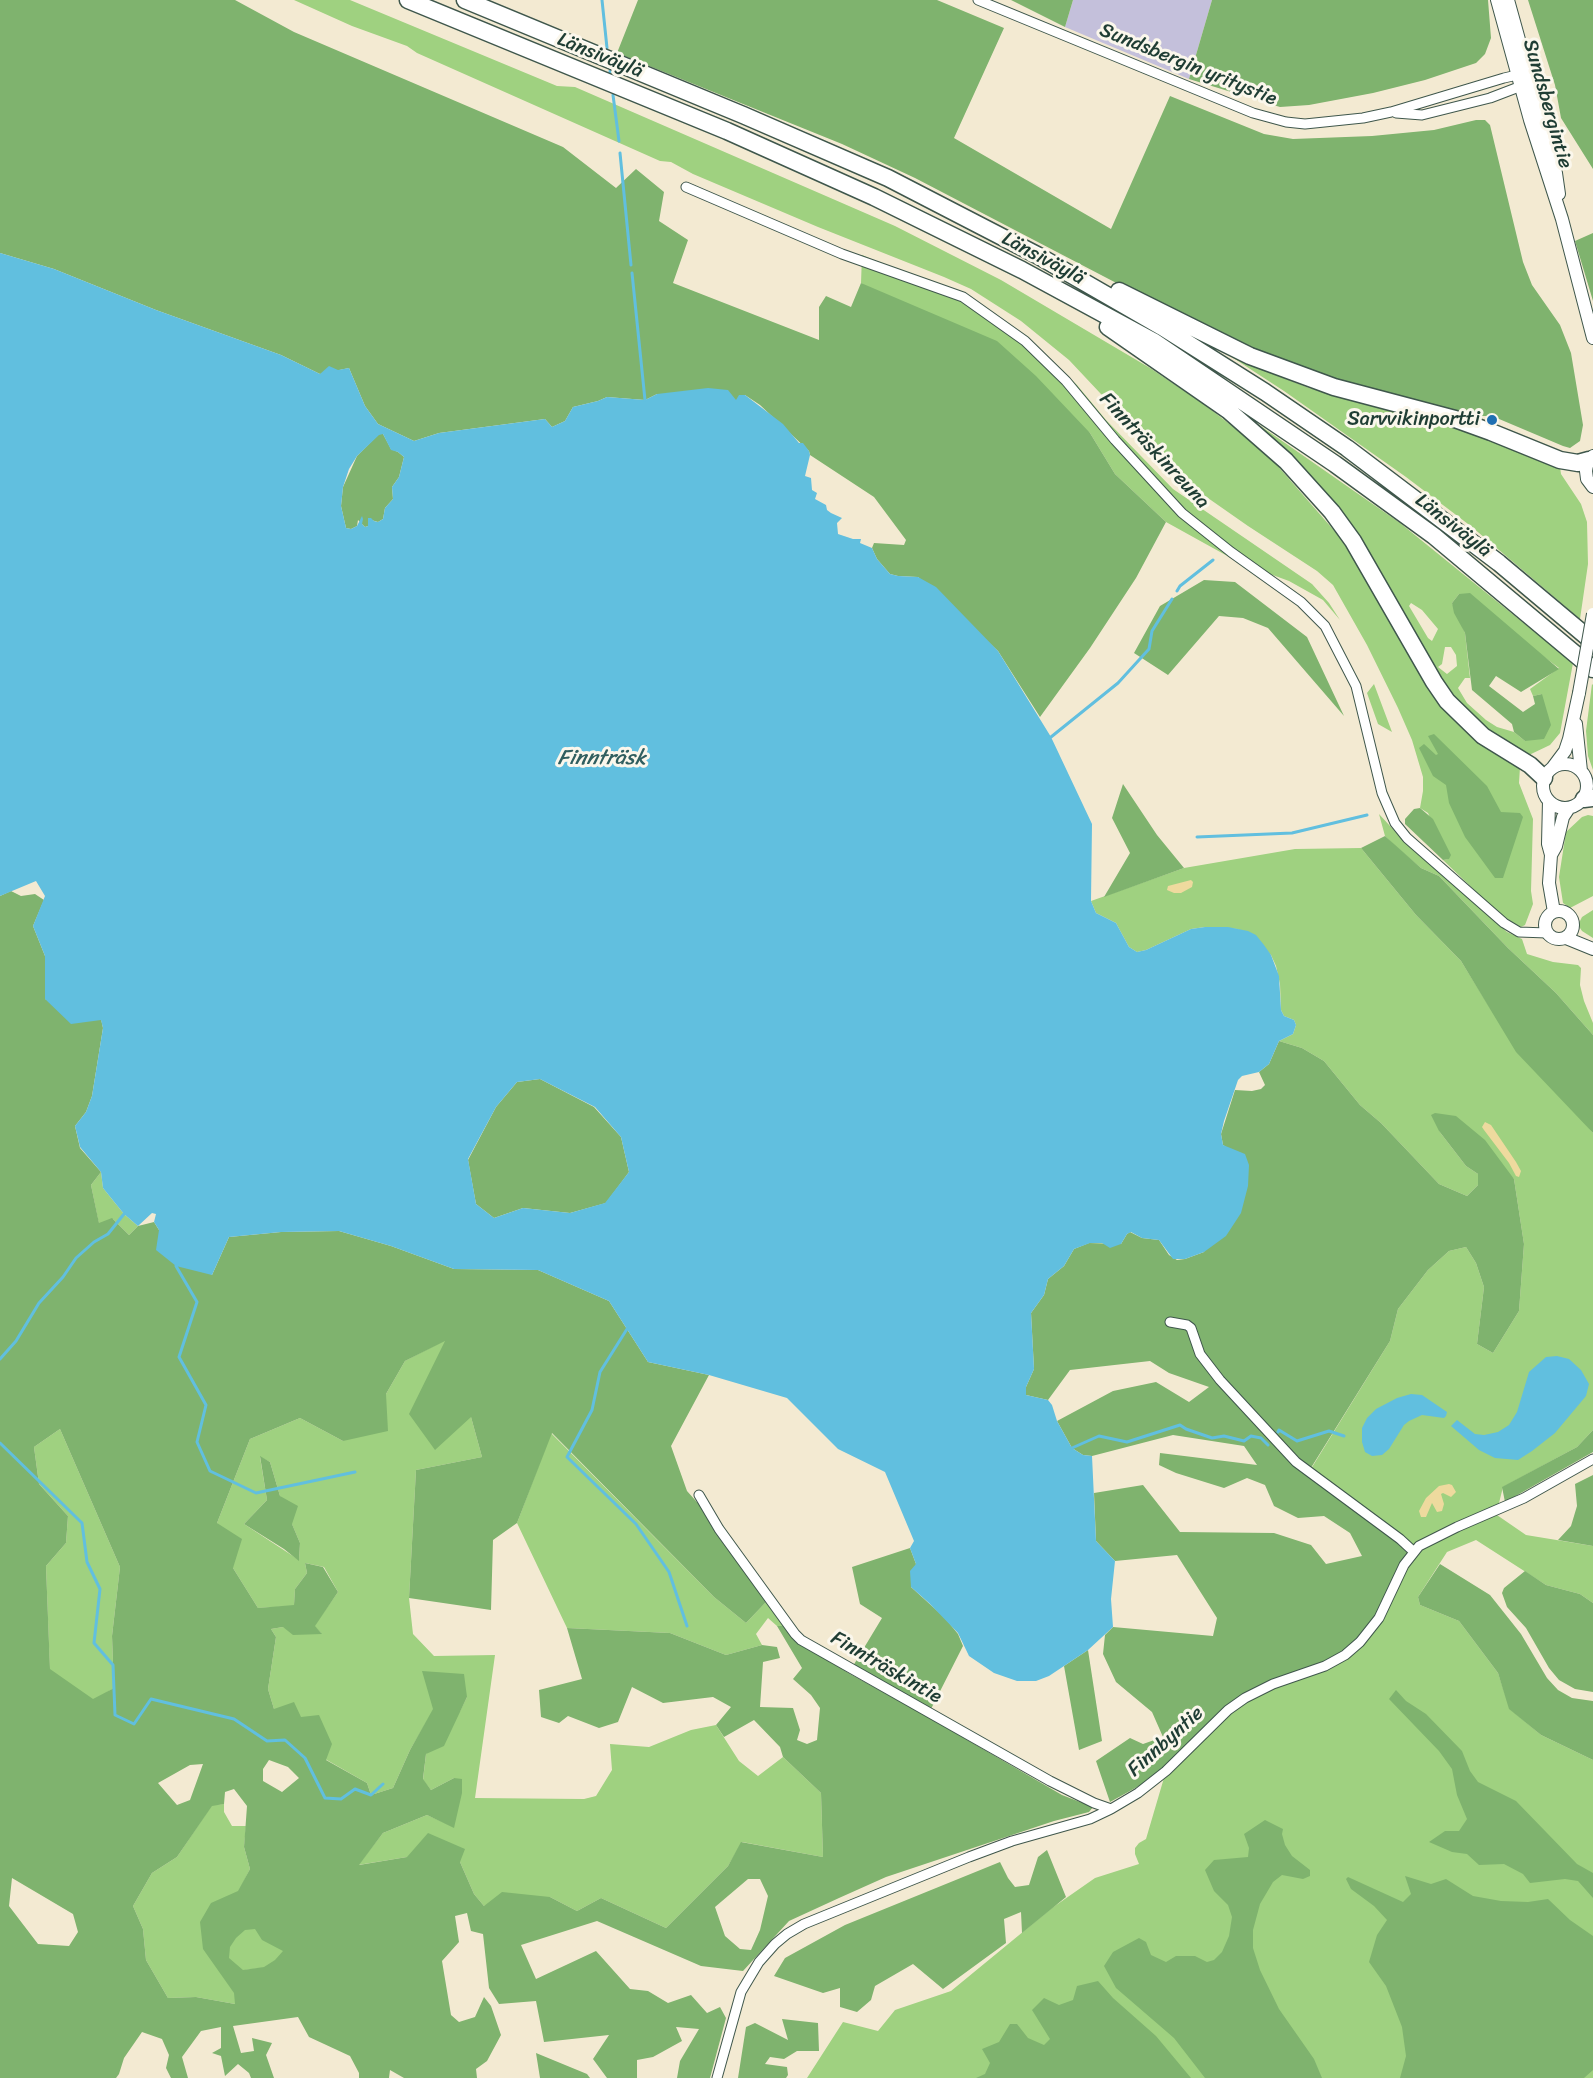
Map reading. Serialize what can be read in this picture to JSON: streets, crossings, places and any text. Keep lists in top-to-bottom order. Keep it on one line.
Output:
{"streets":{"highway":["Länsiväylä"],"main road":["Sundsbergintie"],"street":["Sundsbergin yritystie","Finnträskinreuna","Finnträskintie","Finnbyntie"]},"crossings":[["Sundsbergin yritystie","Sundsbergintie"],["Finnträskintie","Finnbyntie"]],"water":["Finnträsk"],"places":["Sarvvikinportti"]}
